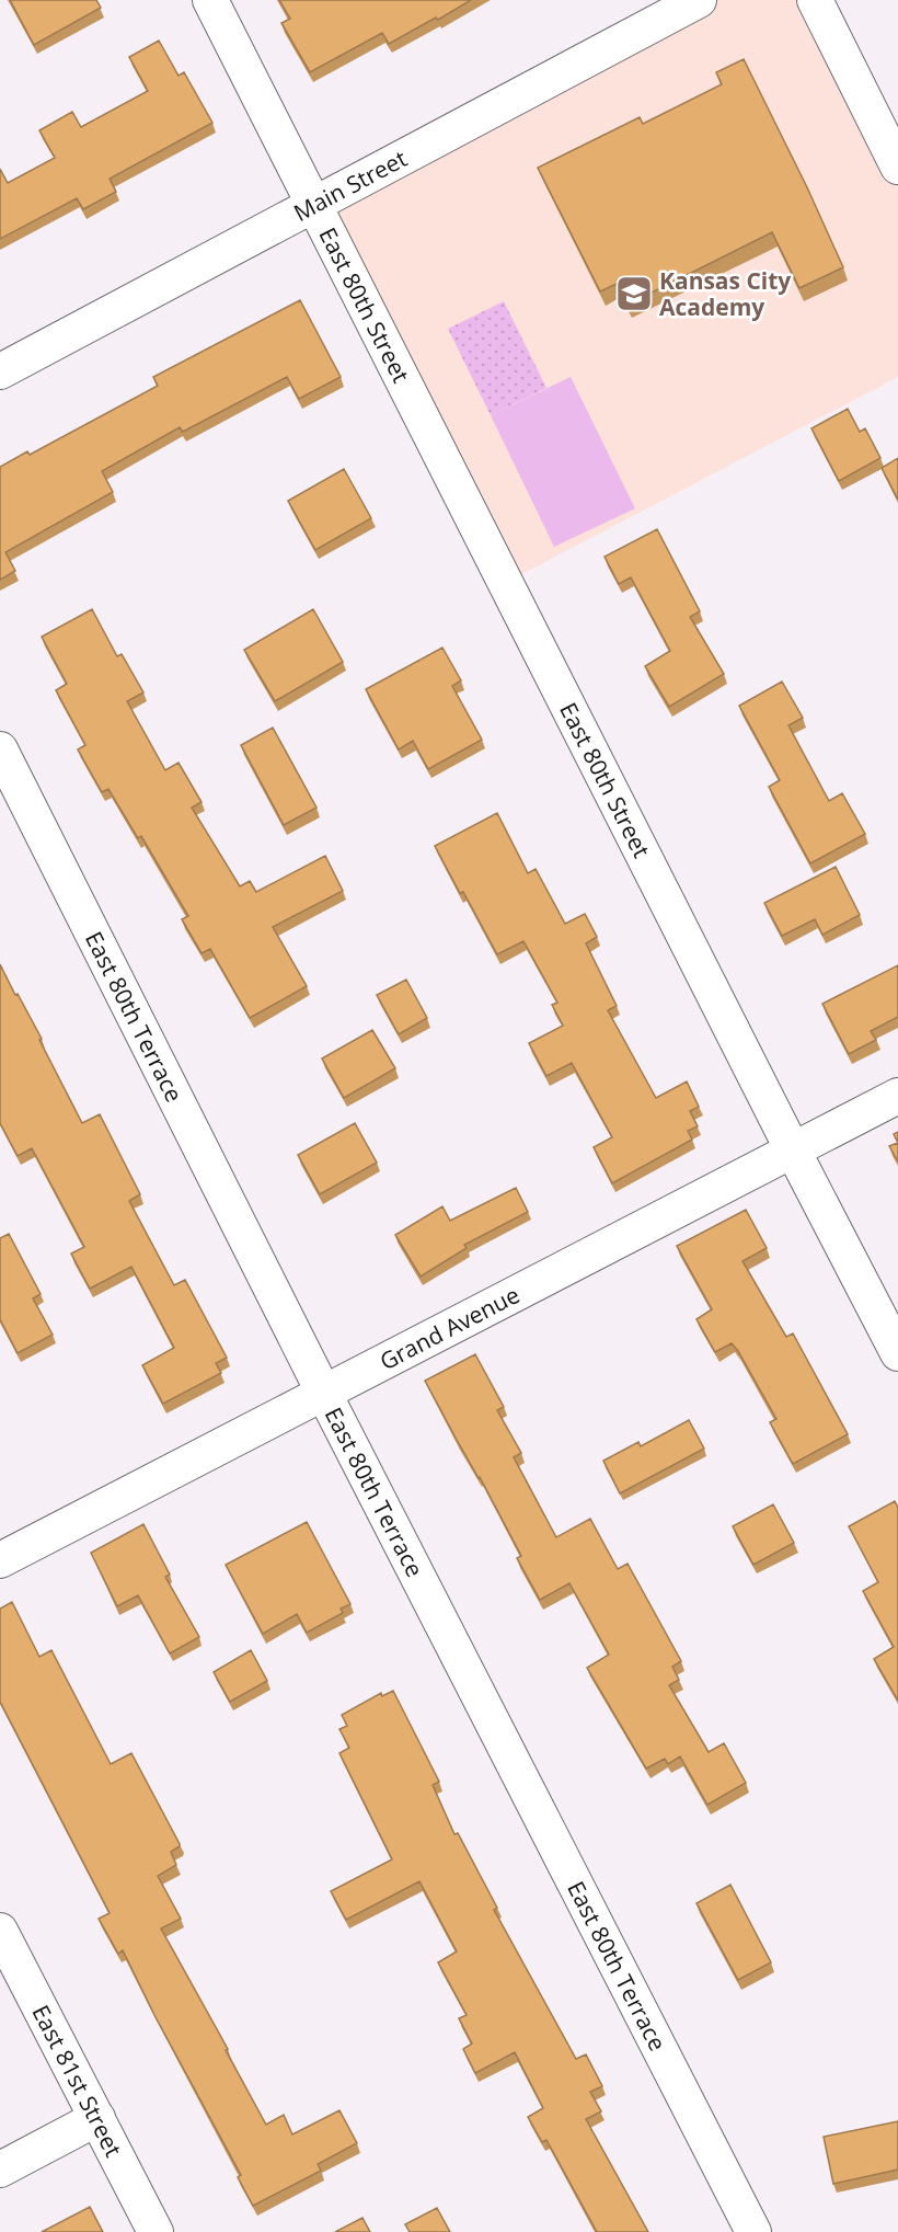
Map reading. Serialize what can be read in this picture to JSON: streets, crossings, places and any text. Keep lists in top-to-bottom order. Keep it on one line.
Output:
{"streets":{"street":["Main Street","East 80th Street","East 80th Terrace","Grand Avenue","East 81st Street"]},"crossings":[["Main Street","East 80th Street"],["East 80th Street","Grand Avenue"],["East 80th Terrace","Grand Avenue"]],"places":{"school or university":["Kansas City Academy"]}}
